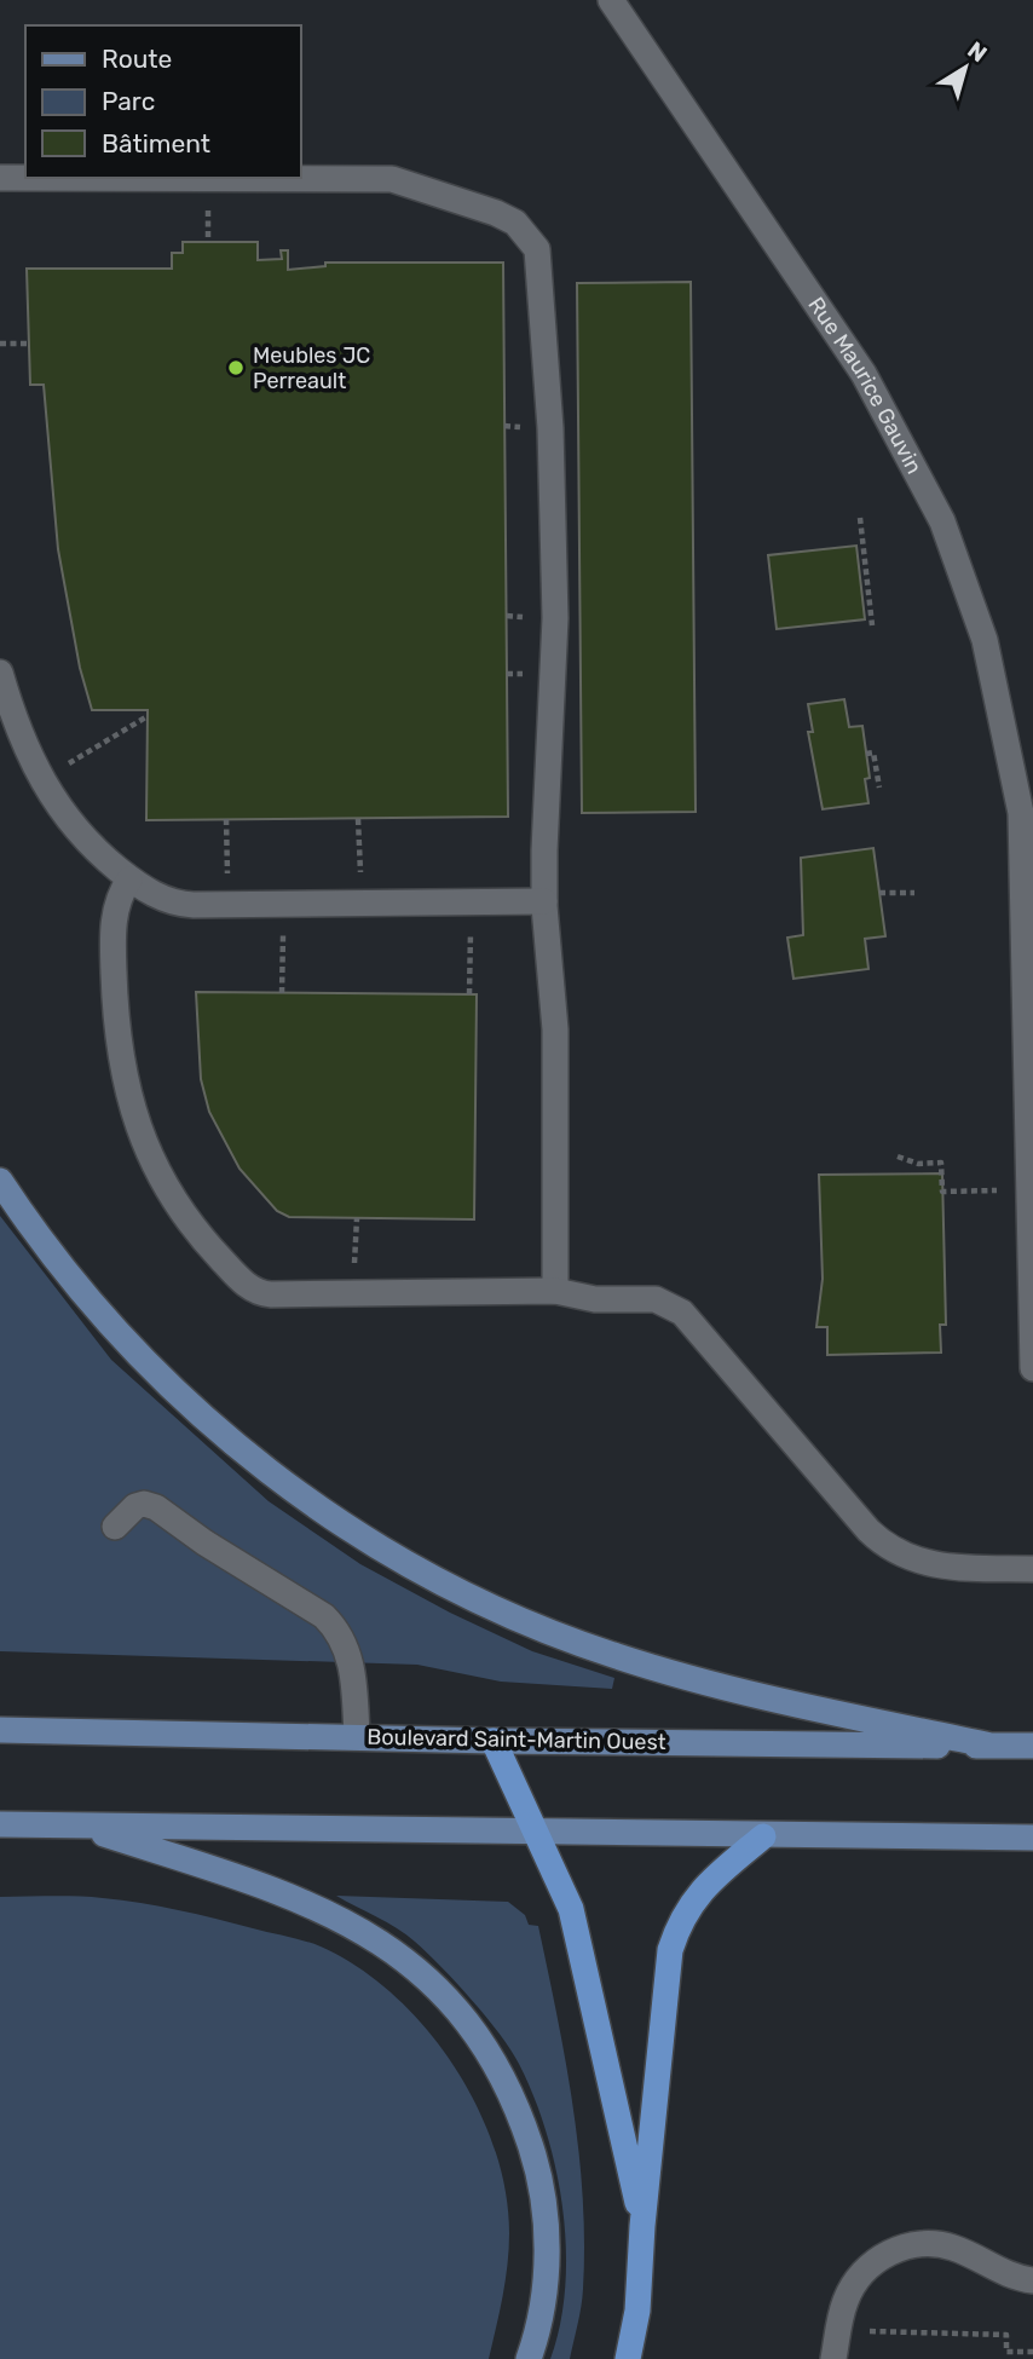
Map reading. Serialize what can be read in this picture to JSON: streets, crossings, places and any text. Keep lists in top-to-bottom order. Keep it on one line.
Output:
{"streets":{"main road":["Boulevard Saint-Martin Ouest"],"street":["Rue Maurice Gauvin"]},"places":["Meubles JC Perreault"],"legend":["Route","Parc","Bâtiment"],"north":"top right"}
